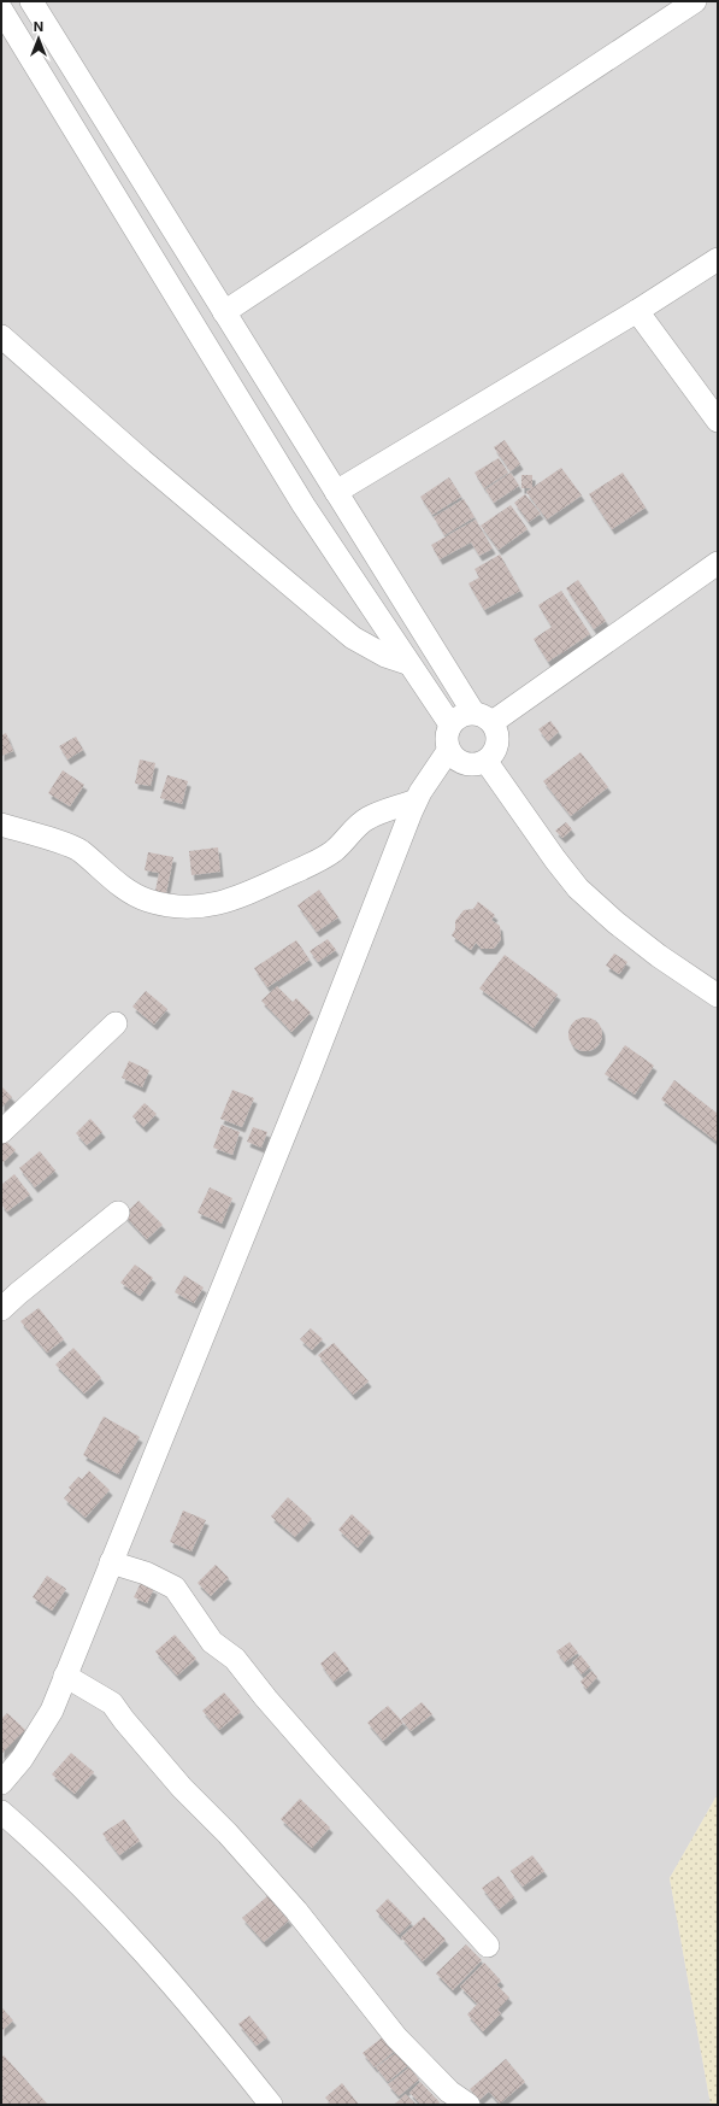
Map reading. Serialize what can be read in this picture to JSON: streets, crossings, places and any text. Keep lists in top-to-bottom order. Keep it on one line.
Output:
{"north":"top"}
